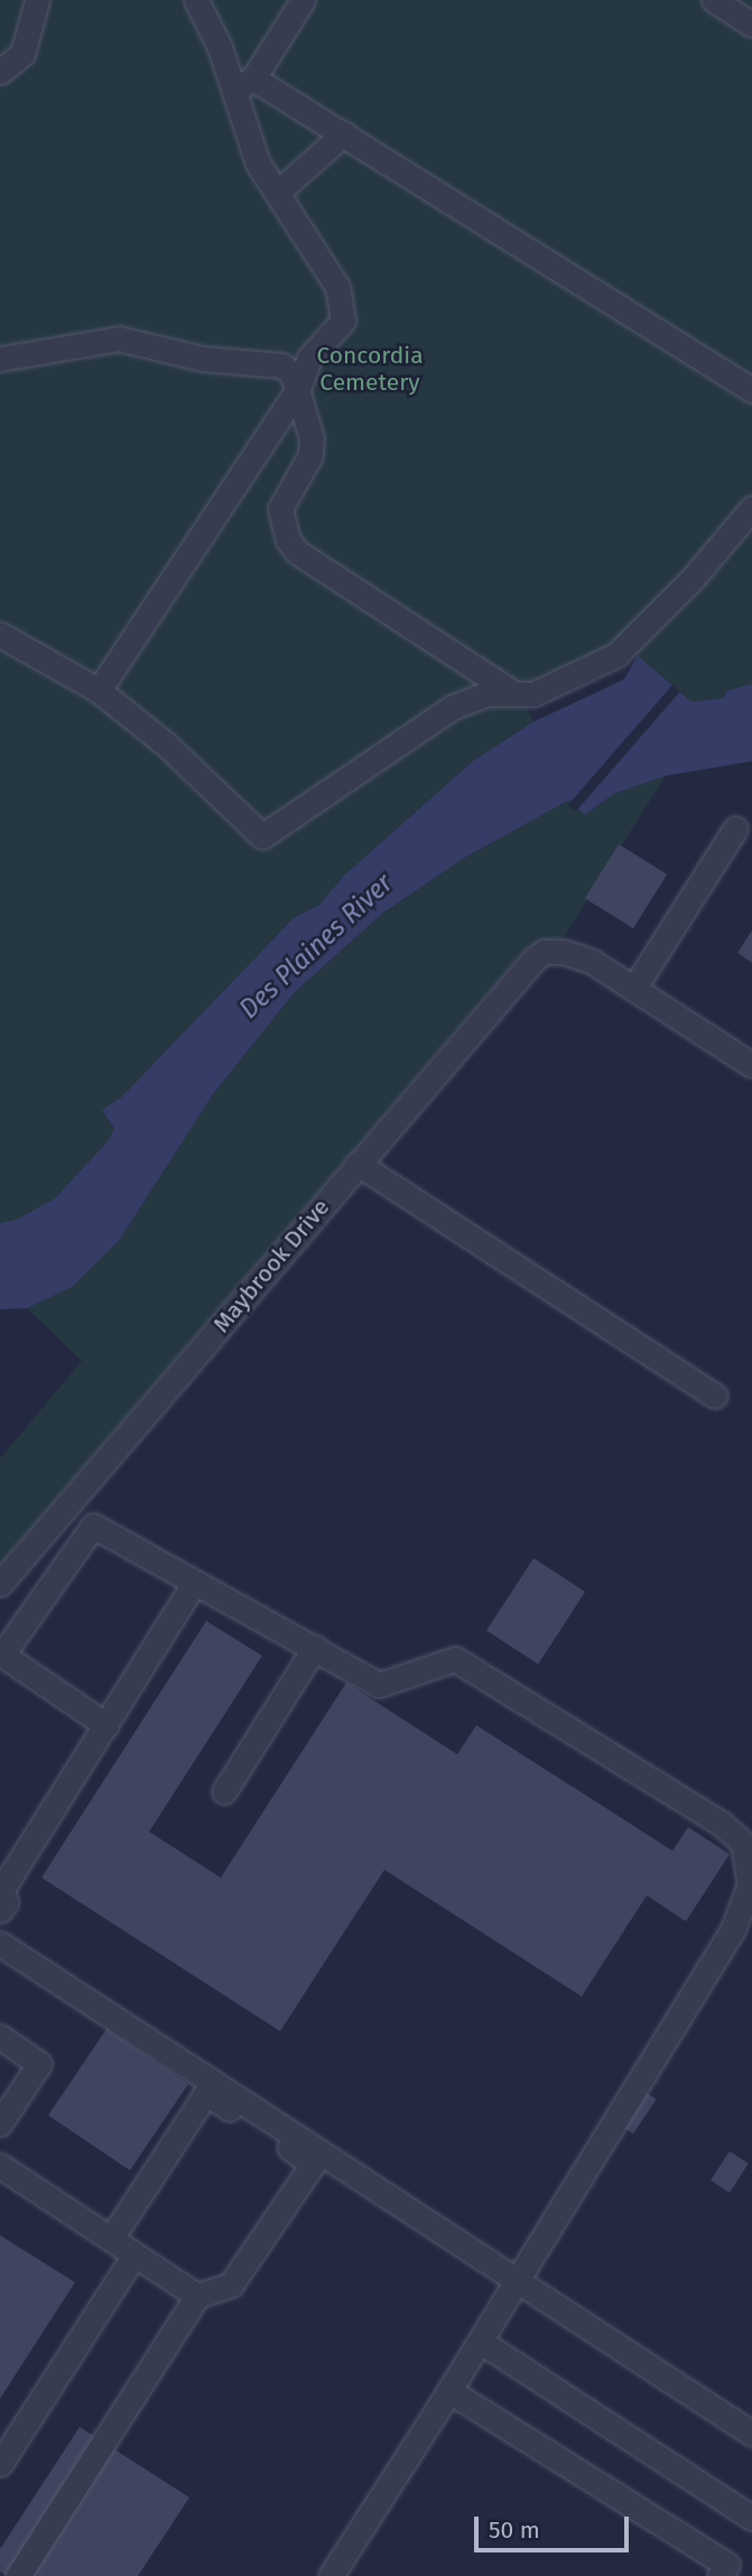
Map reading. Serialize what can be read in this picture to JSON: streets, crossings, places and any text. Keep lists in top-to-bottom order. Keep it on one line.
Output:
{"streets":{"street":["Maybrook Drive"]},"water":["Des Plaines River"],"parks":["Concordia Cemetery"],"scale_bar":"50 m"}
